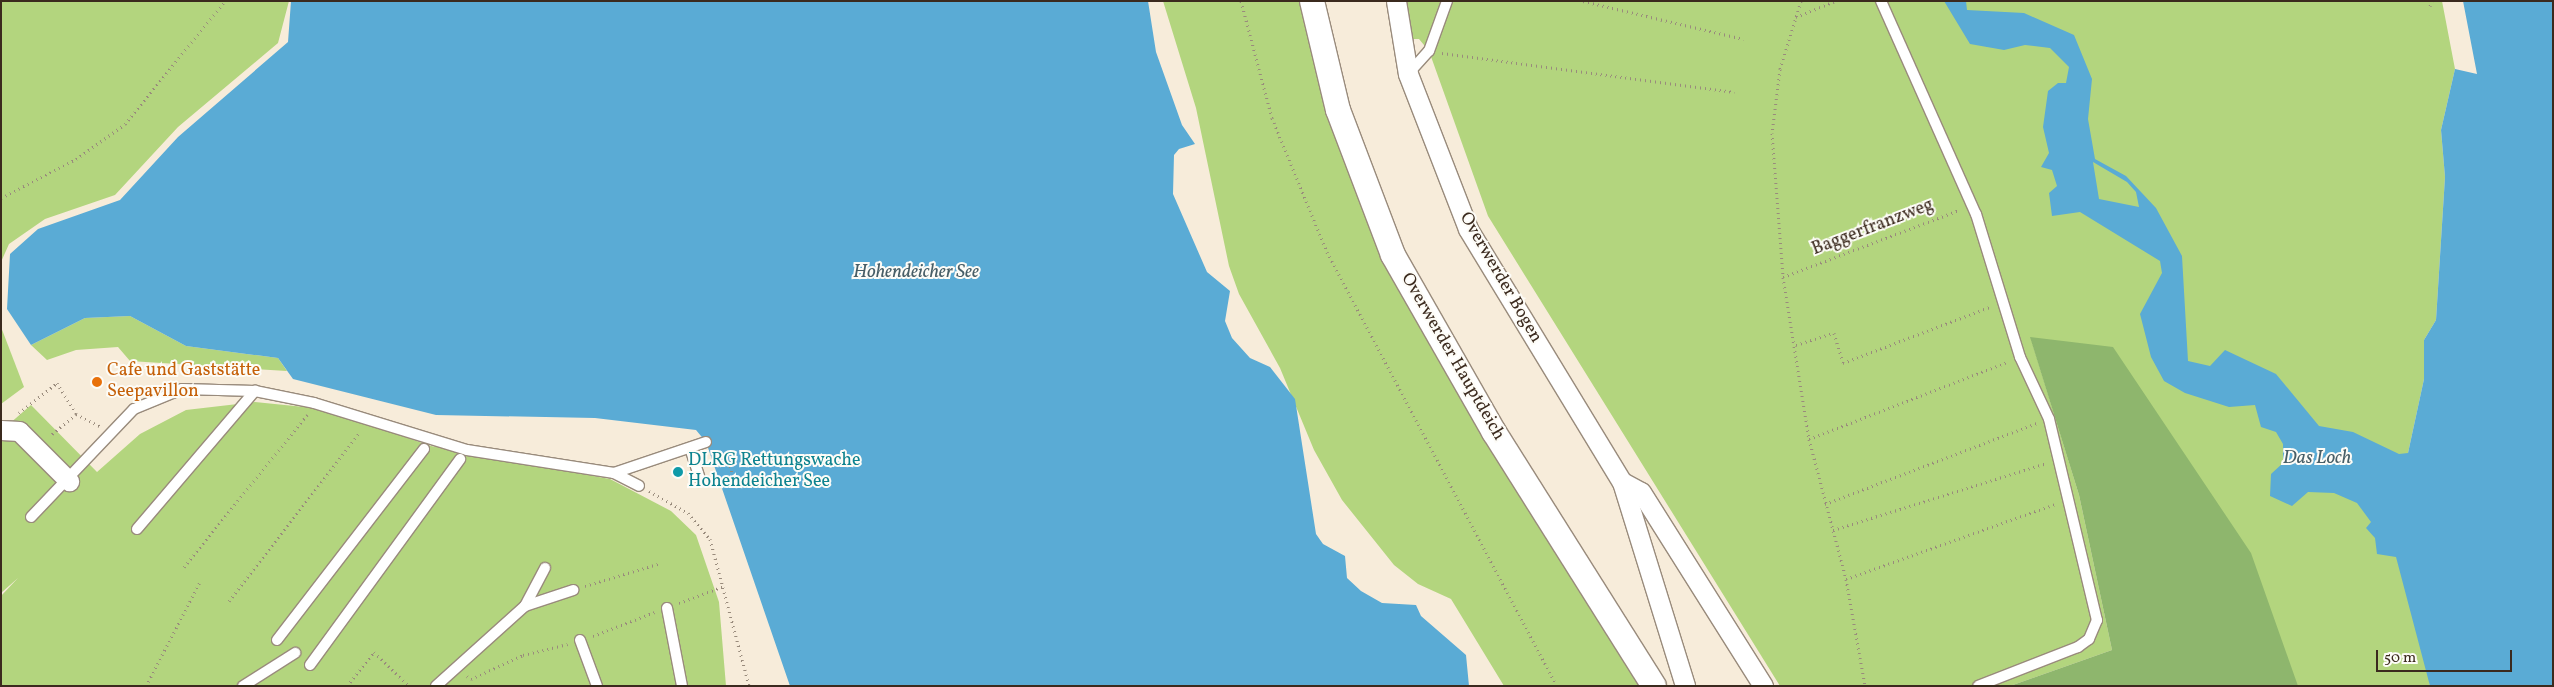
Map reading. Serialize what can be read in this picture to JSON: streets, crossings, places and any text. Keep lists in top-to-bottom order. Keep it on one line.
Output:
{"streets":{"street":["Overwerder Bogen","Overwerder Hauptdeich"],"path":["Baggerfranzweg"]},"water":["Hohendeicher See","Das Loch"],"places":["Cafe und Gaststätte Seepavillon","DLRG Rettungswache Hohendeicher See"],"scale_bar":"50 m"}
